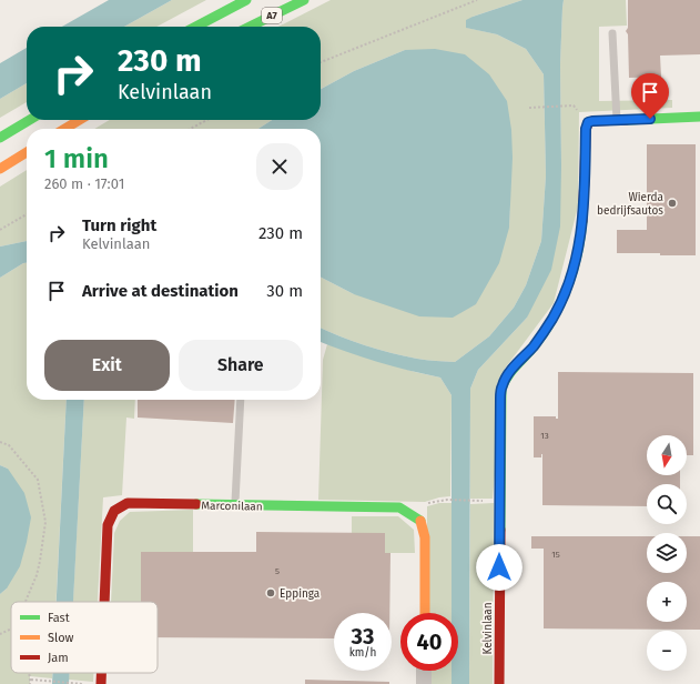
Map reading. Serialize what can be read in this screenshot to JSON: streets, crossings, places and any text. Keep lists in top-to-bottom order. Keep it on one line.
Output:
{"streets":{"main road":["A7","Marconilaan","Kelvinlaan"]},"places":["Wierda bedrijfsautos","Eppinga"],"house_numbers":["13","15","5"],"legend":["Fast","Slow","Jam"],"north":"bottom","page":{"turn":["230 m","Kelvinlaan"],"heading":["1 min","260 m · 17:01"],"list":[{"name":"Turn right","note":"Kelvinlaan","value":"230 m"},{"name":"Arrive at destination","value":"30 m"}],"buttons":["Exit","Share"],"map_buttons":["+","−"],"speed":"33 km/h","limit":"40"}}
